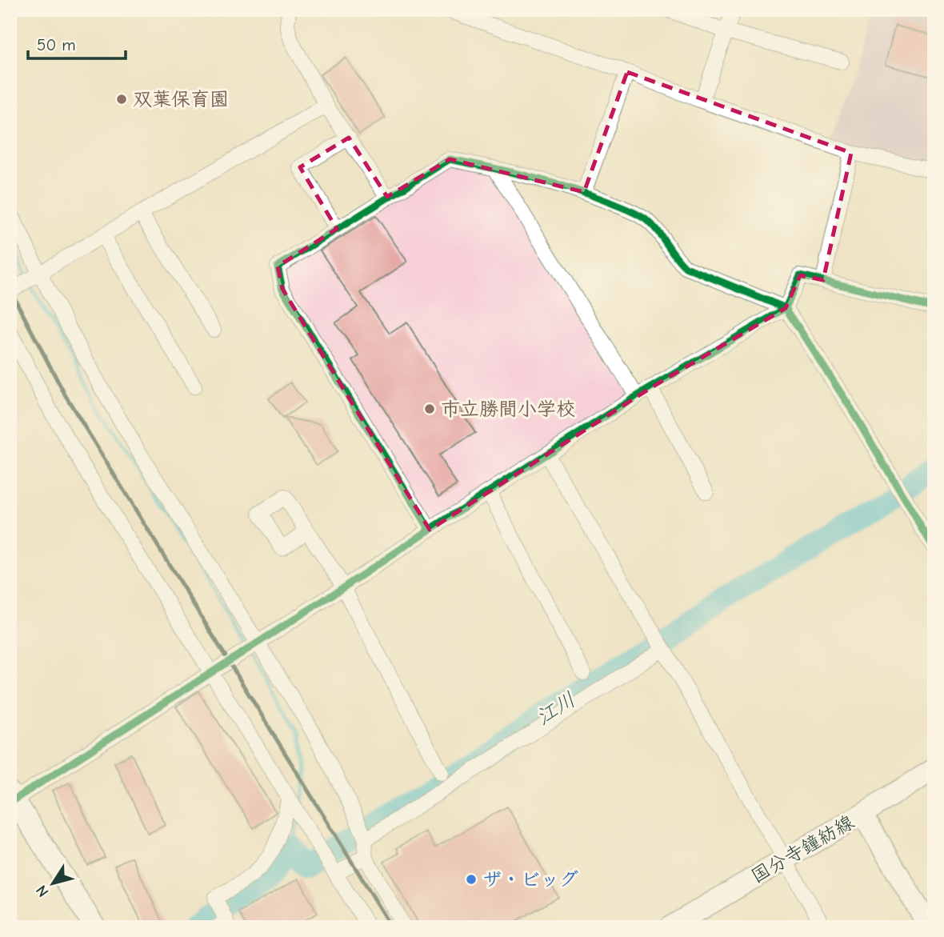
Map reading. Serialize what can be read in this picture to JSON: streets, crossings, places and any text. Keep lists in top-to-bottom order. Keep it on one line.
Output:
{"streets":{"street":["国分寺鐘紡線"]},"water":["江川"],"places":["双葉保育園","市立勝間小学校","ザ・ビッグ"],"scale_bar":"50 m","north":"bottom left"}
